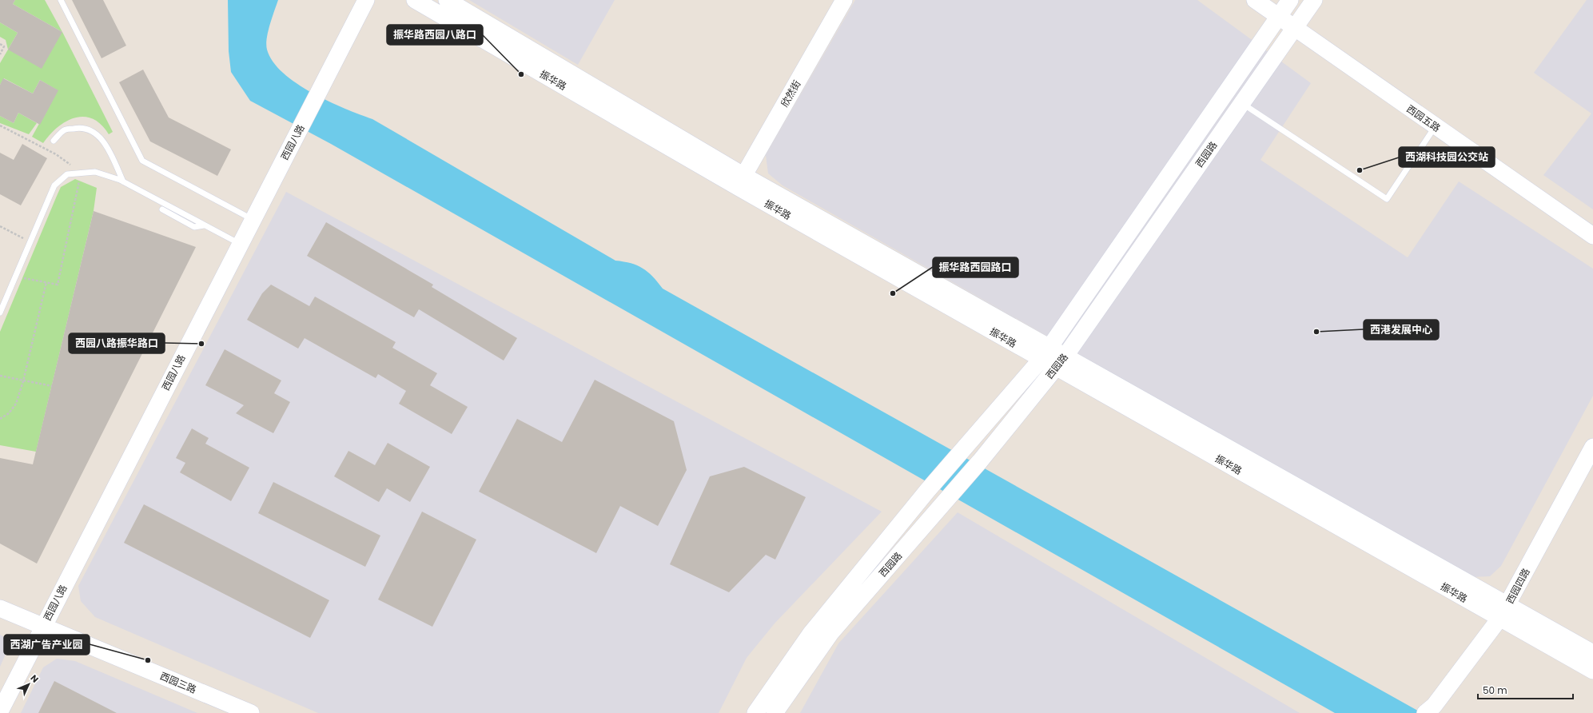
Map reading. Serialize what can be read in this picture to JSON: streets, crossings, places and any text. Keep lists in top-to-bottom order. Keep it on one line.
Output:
{"streets":{"main road":["振华路","欣然街","西园五路","西园八路","西园路","西园四路","西园三路"]},"crossings":[["振华路","欣然街"],["振华路","西园路"],["振华路","西园四路"],["西园五路","西园路"],["西园八路","西园三路"]],"places":["振华路西园八路口","西湖科技园公交站","振华路西园路口","西港发展中心","西园八路振华路口","西湖广告产业园"],"scale_bar":"50 m","north":"top right"}
